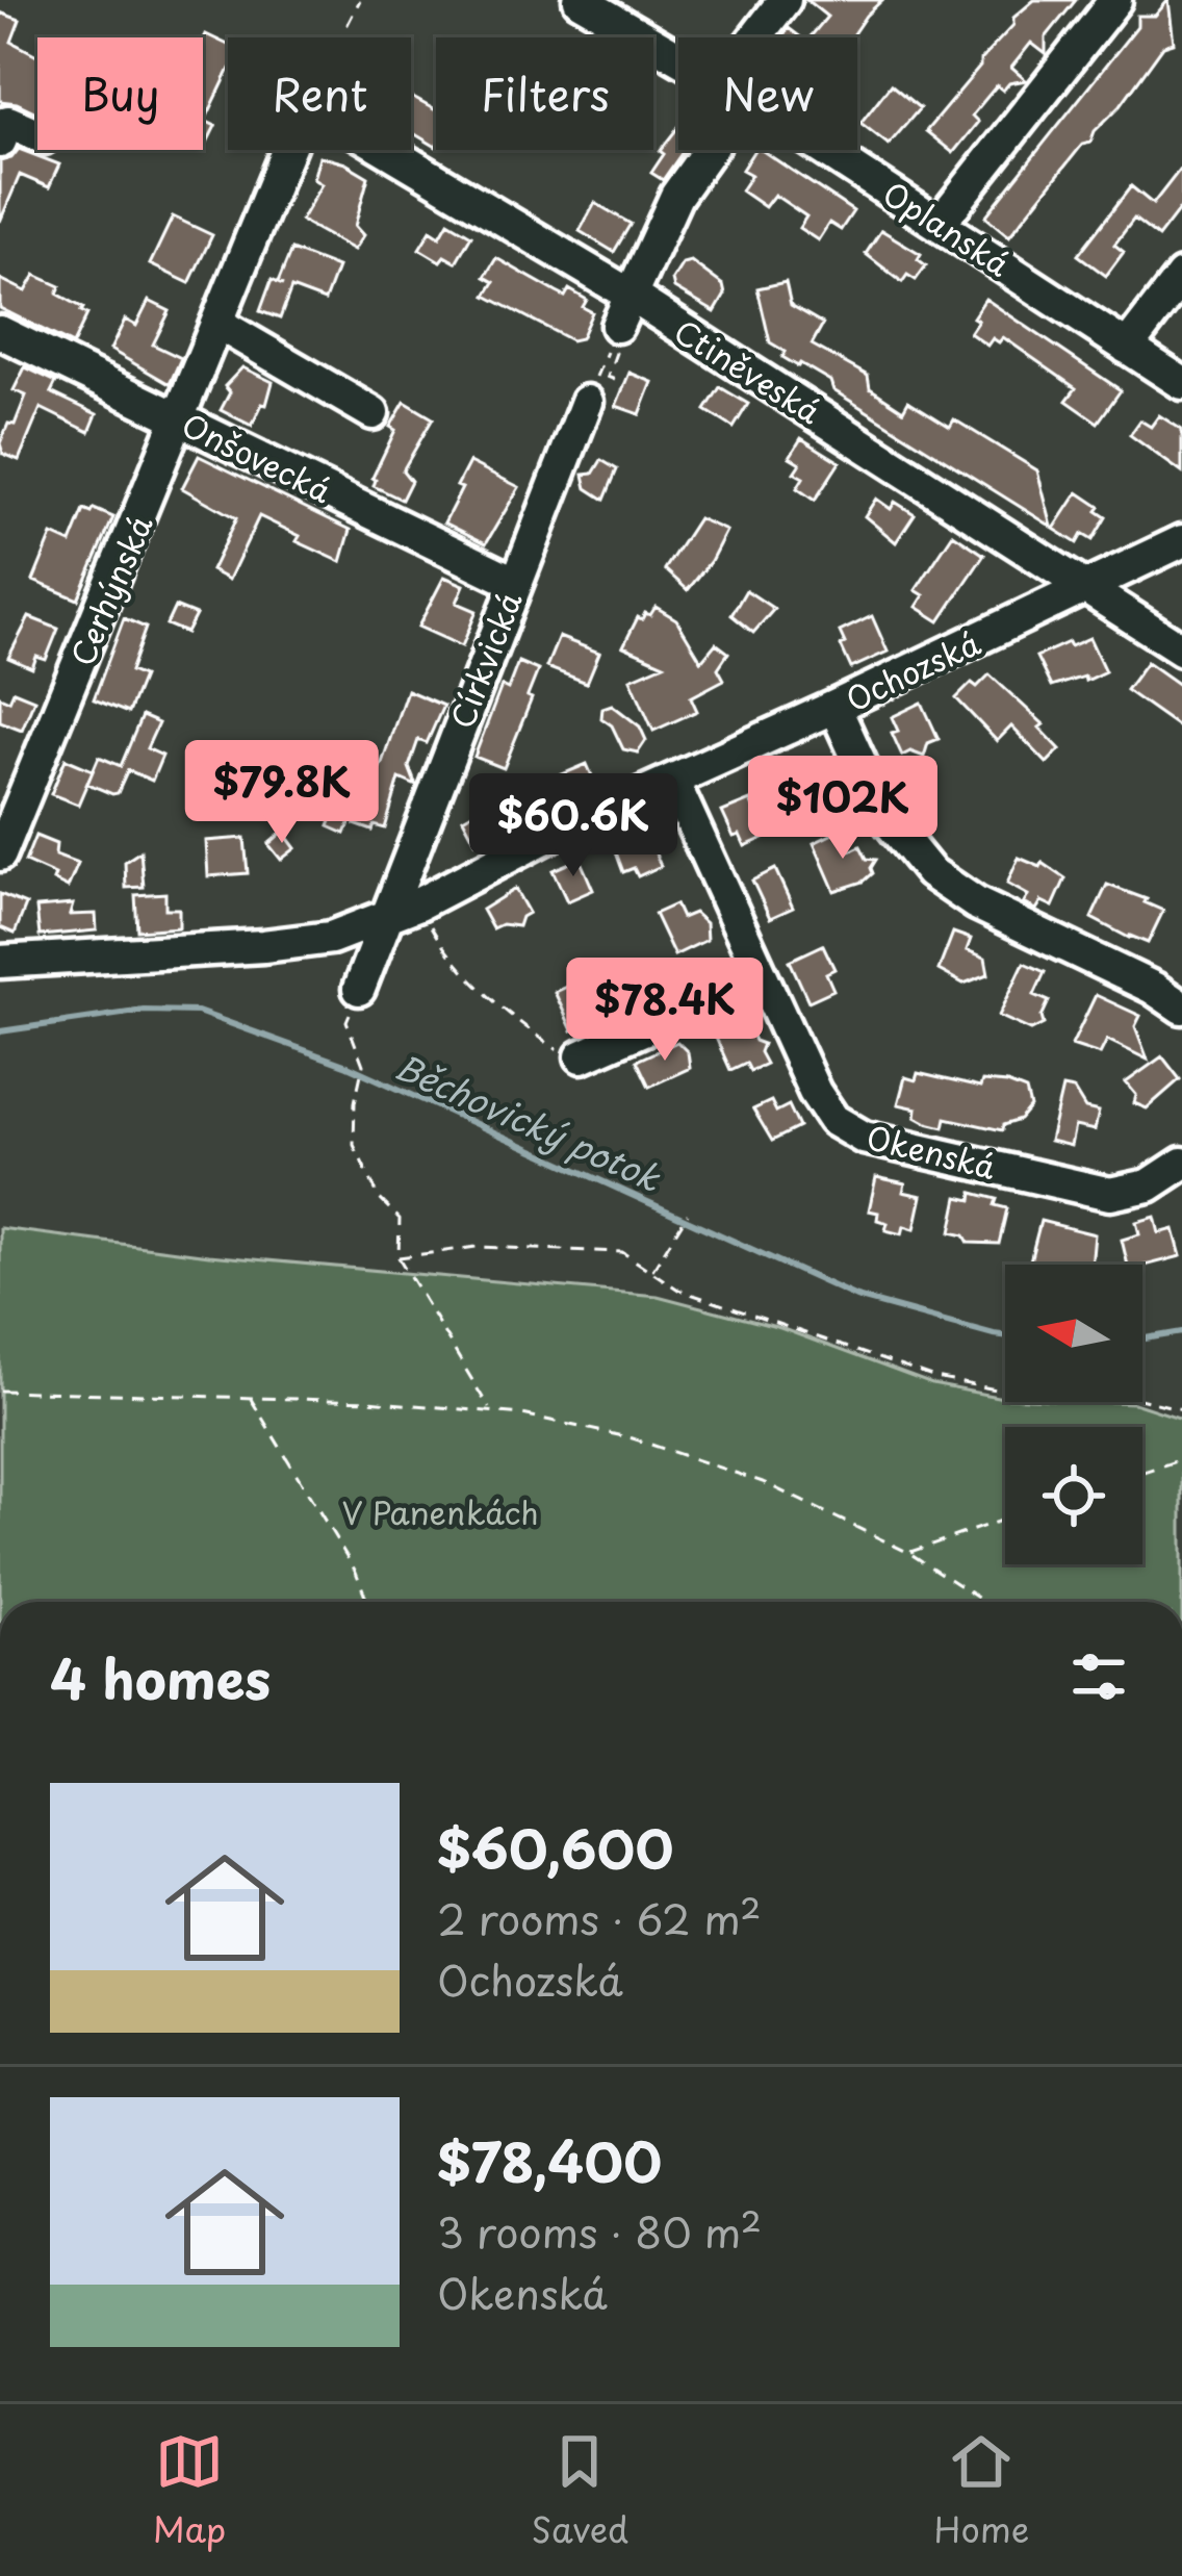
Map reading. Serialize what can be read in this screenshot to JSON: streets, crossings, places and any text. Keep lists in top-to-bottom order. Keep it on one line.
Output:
{"streets":{"street":["Oplanská","Ctiněveská","Onšovecká","Cerhýnská","Církvická","Ochozská","Okenská"]},"crossings":[["Ctiněveská","Ochozská"],["Onšovecká","Cerhýnská"],["Onšovecká","Církvická"],["Církvická","Ochozská"],["Ochozská","Okenská"]],"water":["Běchovický potok"],"parks":["V Panenkách"],"north":"left","page":{"chip":["Buy","Rent","Filters","New"],"price":["$79.8K","$102K","$60.6K","$78.4K"],"heading":"4 homes","list":[{"name":"$60,600","note":"2 rooms · 62 m² · Ochozská"},{"name":"$78,400","note":"3 rooms · 80 m² · Okenská"}],"tabs":["Map","Saved","Home"]}}
